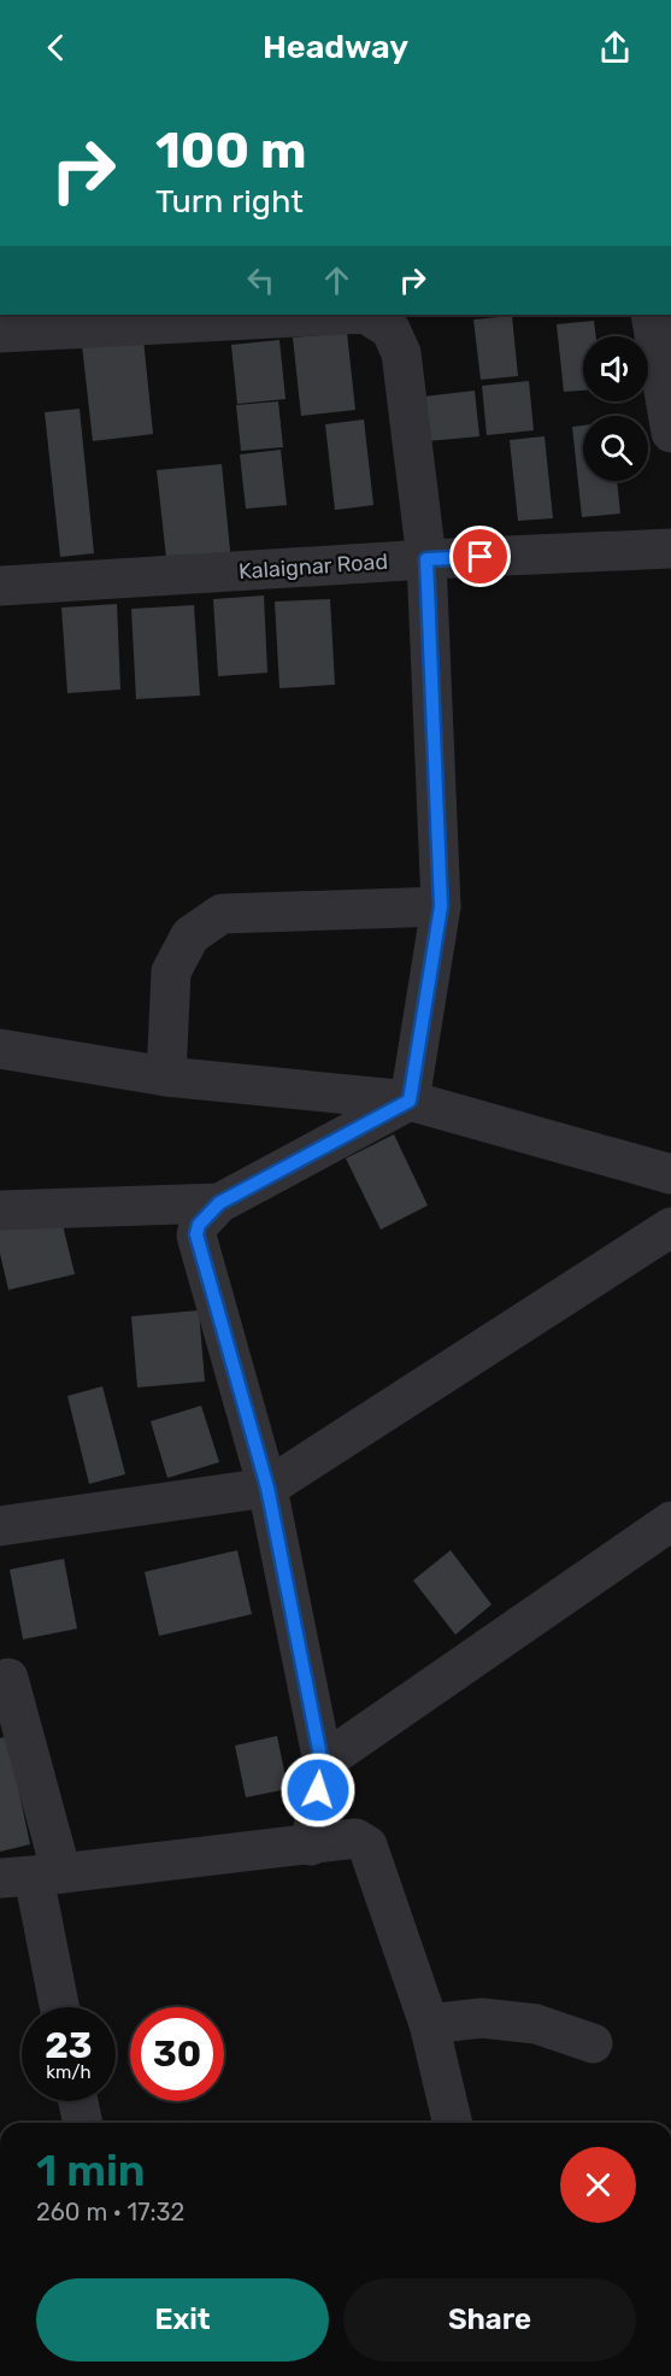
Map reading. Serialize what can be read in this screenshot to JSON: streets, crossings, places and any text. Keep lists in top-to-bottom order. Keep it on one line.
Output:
{"streets":{"street":["Kalaignar Road"]},"page":{"header":"Headway","turn":["100 m","Turn right"],"speed":"23 km/h","limit":"30","heading":["1 min","260 m · 17:32"],"buttons":["Exit","Share"]}}
